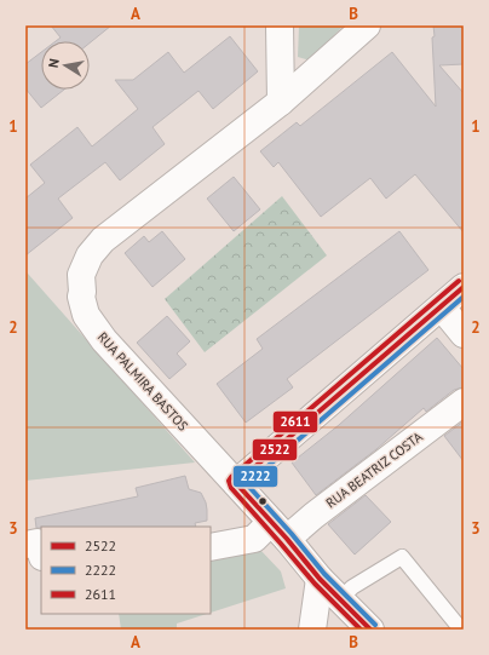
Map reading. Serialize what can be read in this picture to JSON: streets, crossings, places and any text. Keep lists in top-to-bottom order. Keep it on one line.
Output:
{"streets":{"street":["RUA PALMIRA BASTOS","RUA BEATRIZ COSTA"]},"crossings":[["RUA PALMIRA BASTOS","RUA BEATRIZ COSTA"]],"lines":["transit line 2611","transit line 2522","transit line 2222"],"legend":["2522","2222","2611"],"north":"left","grid":{"columns":["A","B"],"rows":["1","2","3"]}}
